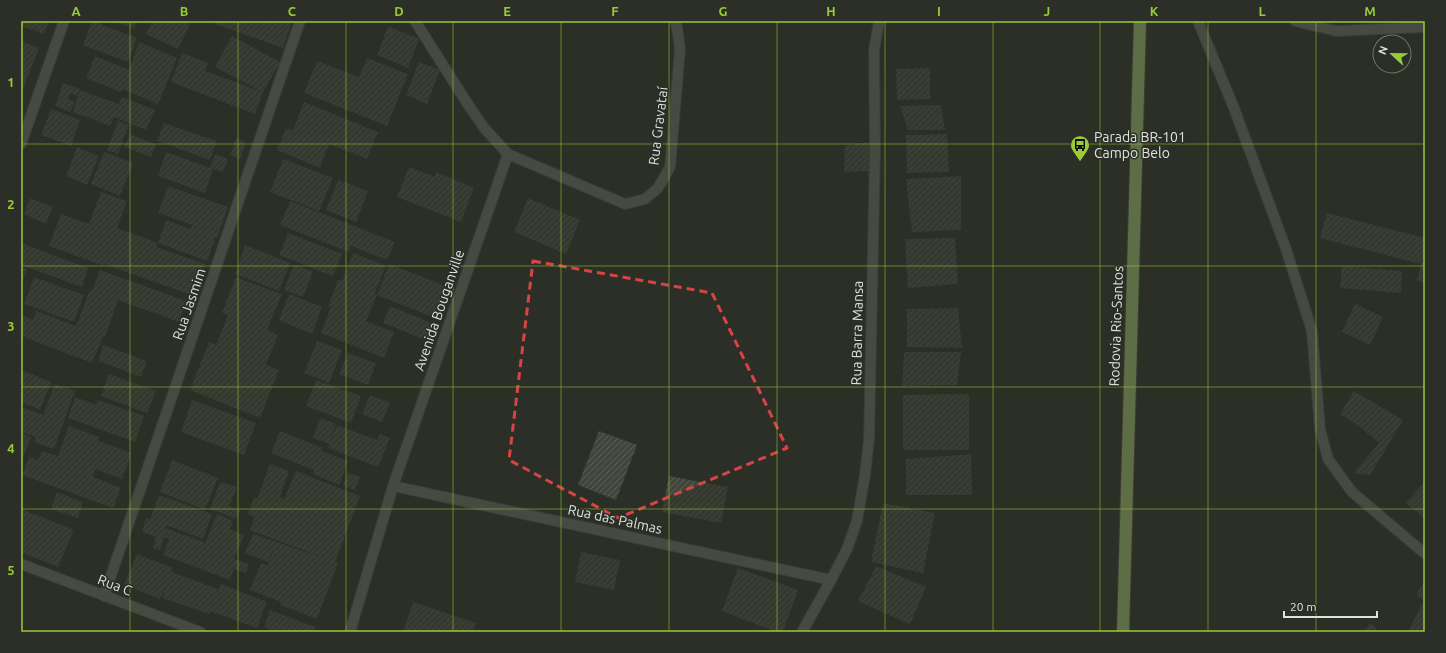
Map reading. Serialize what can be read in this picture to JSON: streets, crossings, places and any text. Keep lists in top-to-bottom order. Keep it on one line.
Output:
{"streets":{"highway":["Rodovia Rio-Santos"],"street":["Rua Gravataí","Rua Jasmim","Avenida Bouganville","Rua Barra Mansa","Rua das Palmas","Rua C"]},"crossings":[["Rua Gravataí","Avenida Bouganville"],["Rua Jasmim","Rua C"],["Avenida Bouganville","Rua das Palmas"],["Rua Barra Mansa","Rua das Palmas"]],"places":{"bus stop":["Parada BR-101 Campo Belo"]},"scale_bar":"20 m","north":"left","grid":{"columns":["A","B","C","D","E","F","G","H","I","J","K","L","M"],"rows":["1","2","3","4","5"]}}
